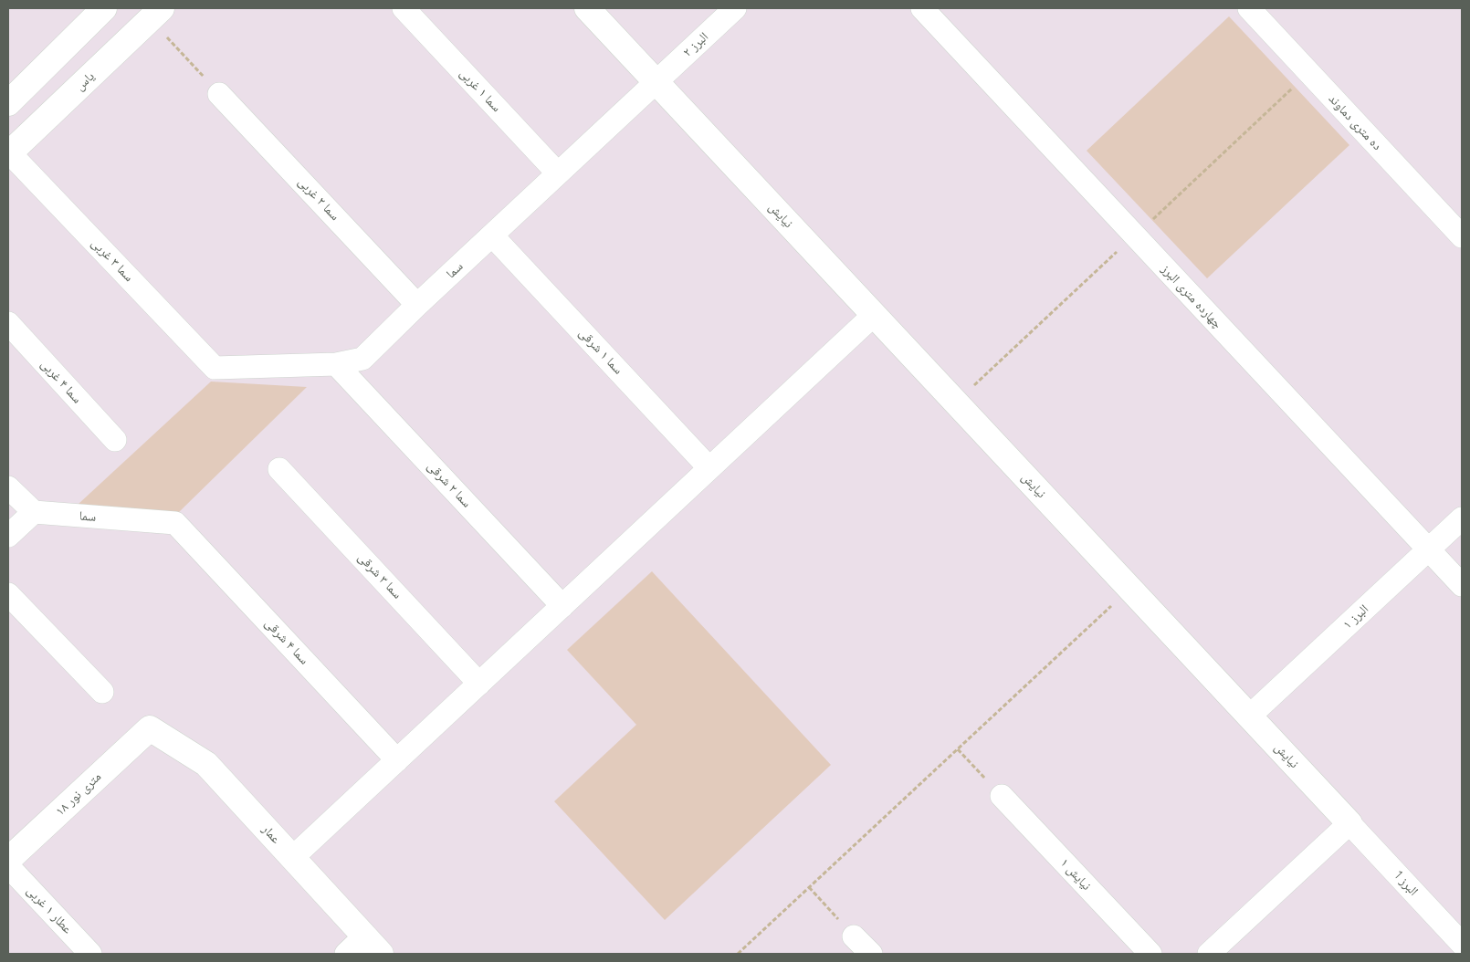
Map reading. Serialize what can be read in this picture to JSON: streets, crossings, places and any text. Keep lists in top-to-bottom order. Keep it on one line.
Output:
{"streets":{"street":["البرز ۲","یاس","سما ۱ غربی","ده متری دماوند","سما ۲ غربی","نیایش","سما ۳ غربی","سما","چهارده متری البرز","سما ۱ شرقی","سما ۴ غربی","سما ۲ شرقی","سما ۳ شرقی","البرز ۱","سما ۴ شرقی","۱۸ متری نور","عمار","نیایش ۱","البرز 1","عطار ۱ غربی"]},"crossings":[["البرز ۲","نیایش"],["البرز ۲","سما"],["یاس","سما ۳ غربی"],["سما ۱ غربی","سما"],["سما ۲ غربی","سما"],["نیایش","سما"],["نیایش","البرز ۱"],["نیایش","البرز 1"],["سما ۳ غربی","سما"],["سما","سما ۱ شرقی"],["سما","سما ۲ شرقی"],["سما","سما ۴ شرقی"],["چهارده متری البرز","البرز ۱"],["۱۸ متری نور","عمار"]]}
